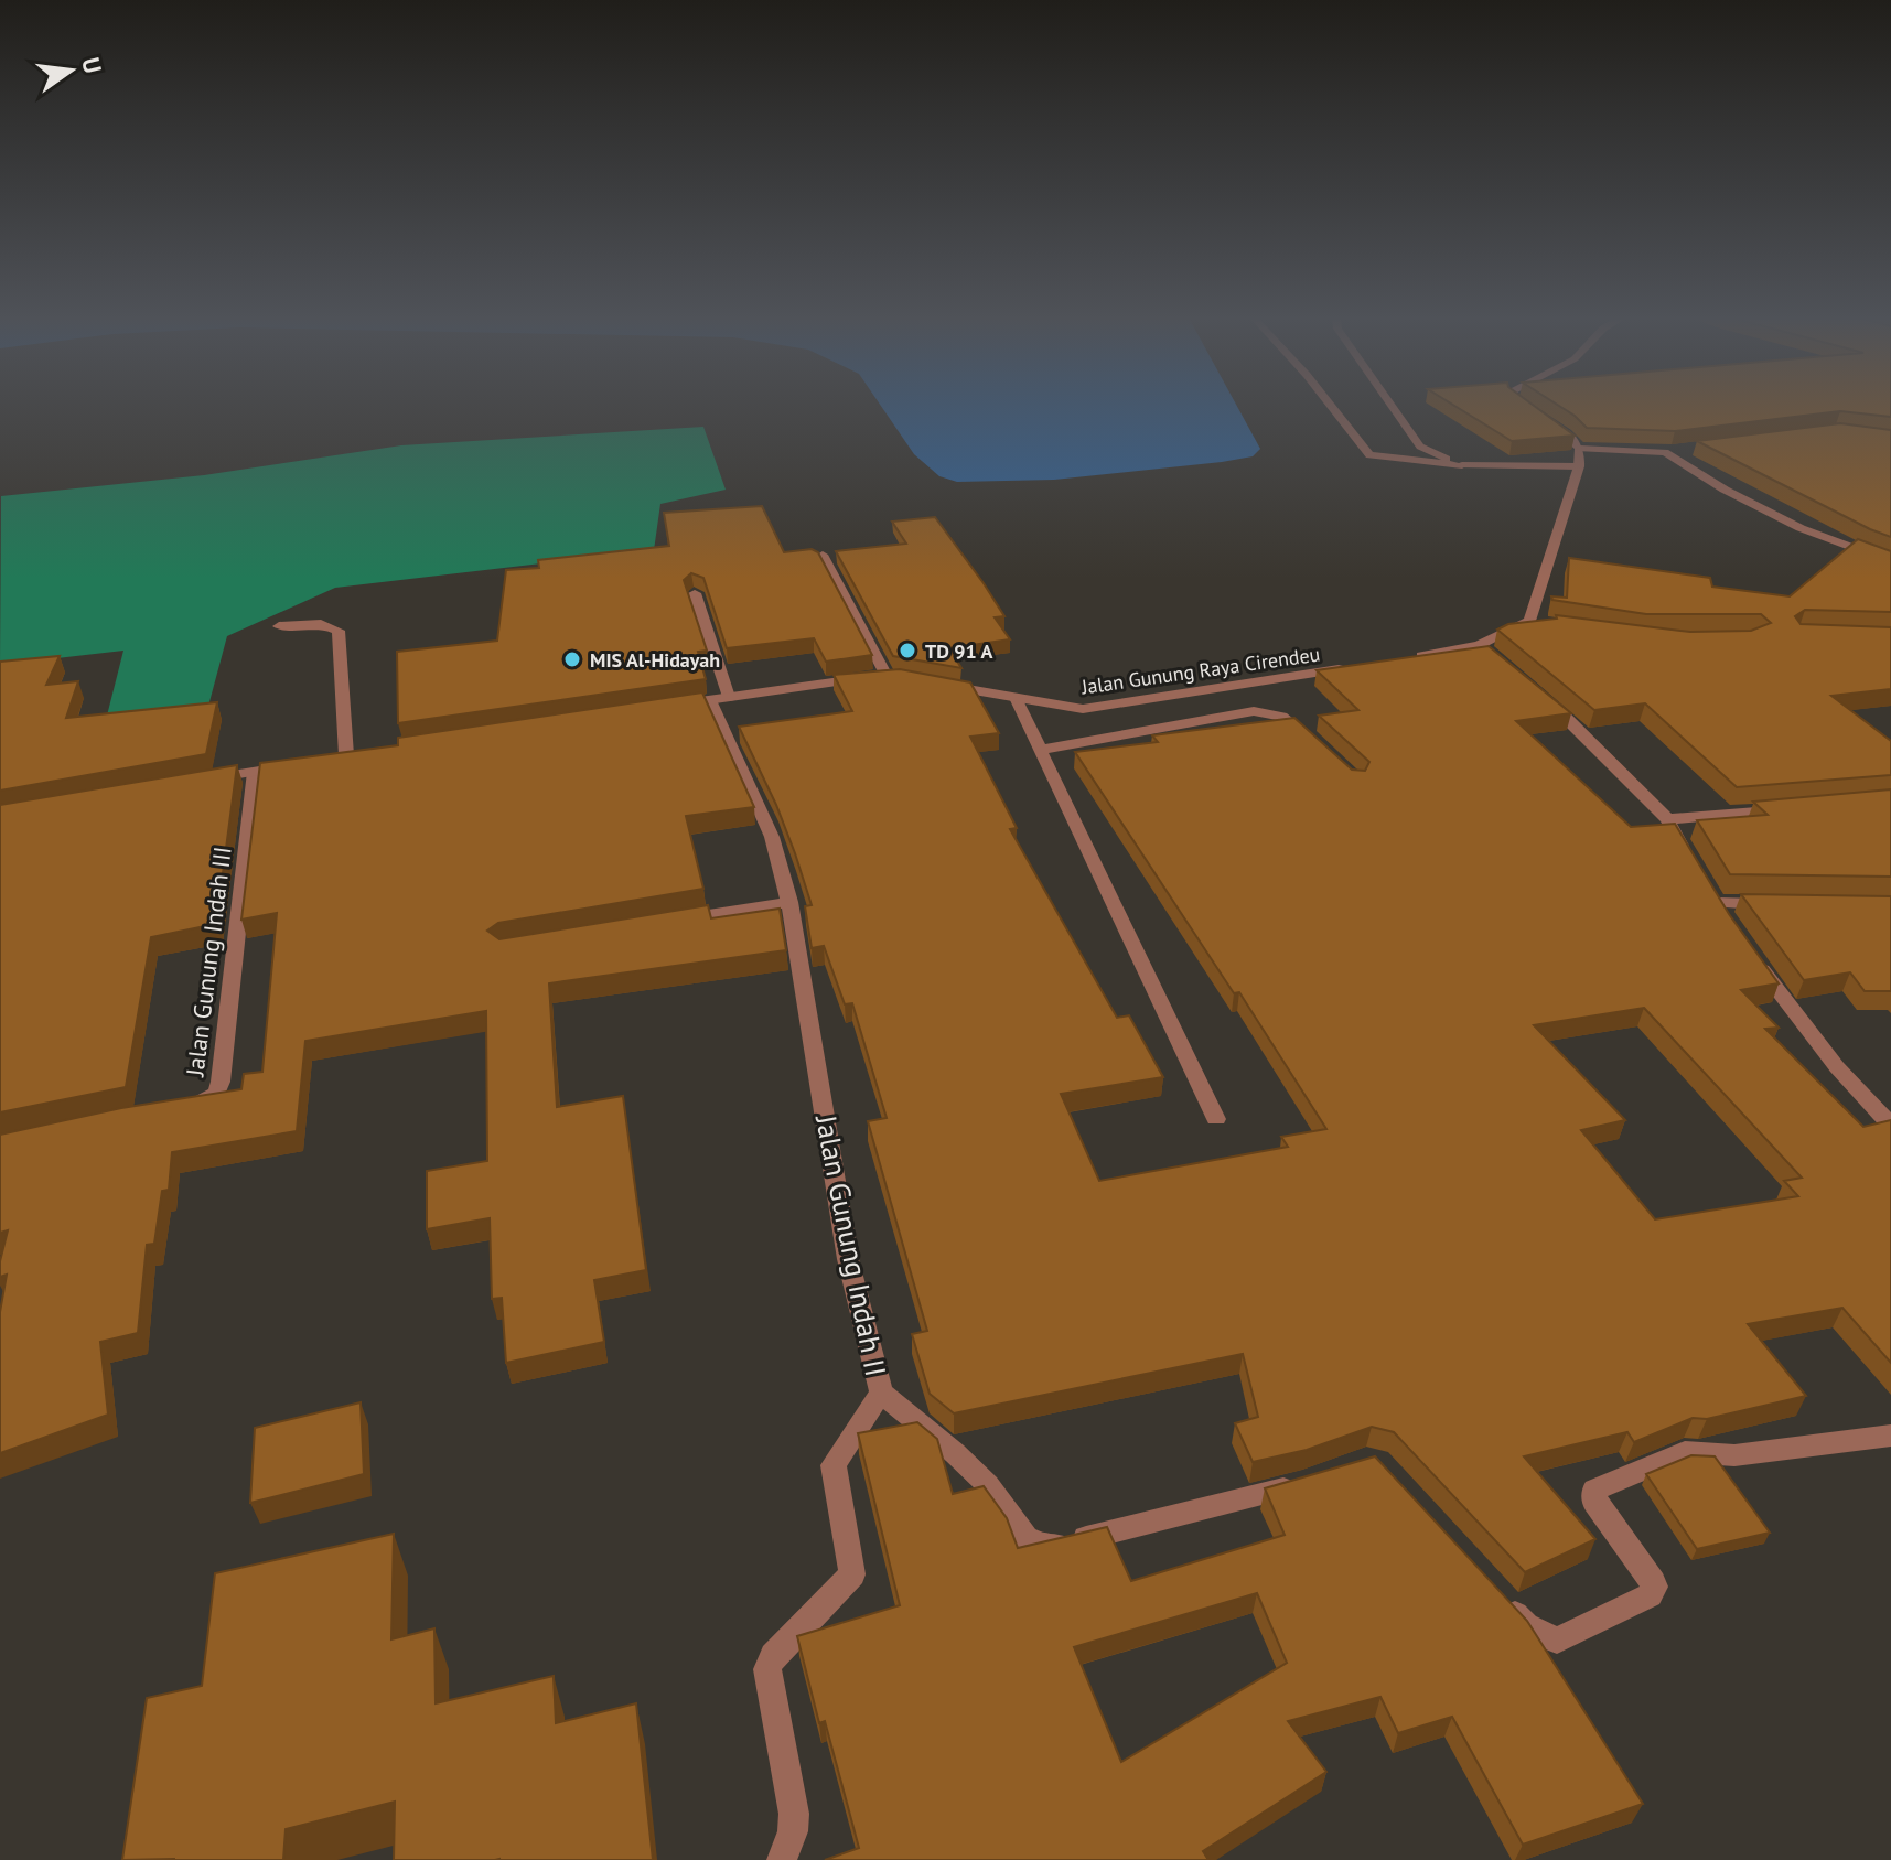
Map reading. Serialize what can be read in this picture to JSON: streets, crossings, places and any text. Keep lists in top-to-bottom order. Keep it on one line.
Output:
{"streets":{"street":["Jalan Gunung Raya Cirendeu","Jalan Gunung Indah III","Jalan Gunung Indah II"]},"places":["TD 91 A","MIS Al-Hidayah"],"north":"right"}
